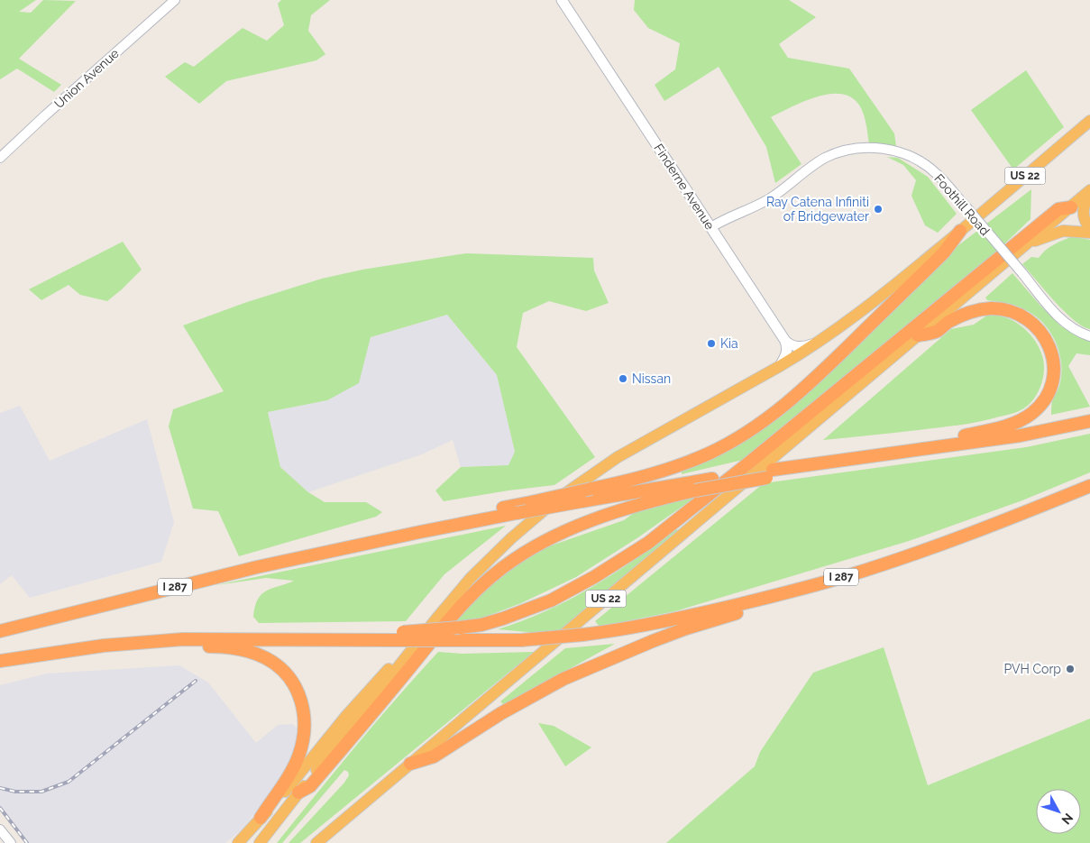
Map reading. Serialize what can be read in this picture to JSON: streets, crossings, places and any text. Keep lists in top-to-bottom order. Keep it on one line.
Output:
{"streets":{"highway":["US 22","I 287"],"main road":["Finderne Avenue"],"street":["Union Avenue","Foothill Road"]},"crossings":[["Finderne Avenue","Foothill Road"]],"places":["Ray Catena Infiniti of Bridgewater","Kia","Nissan","PVH Corp"],"north":"bottom right"}
